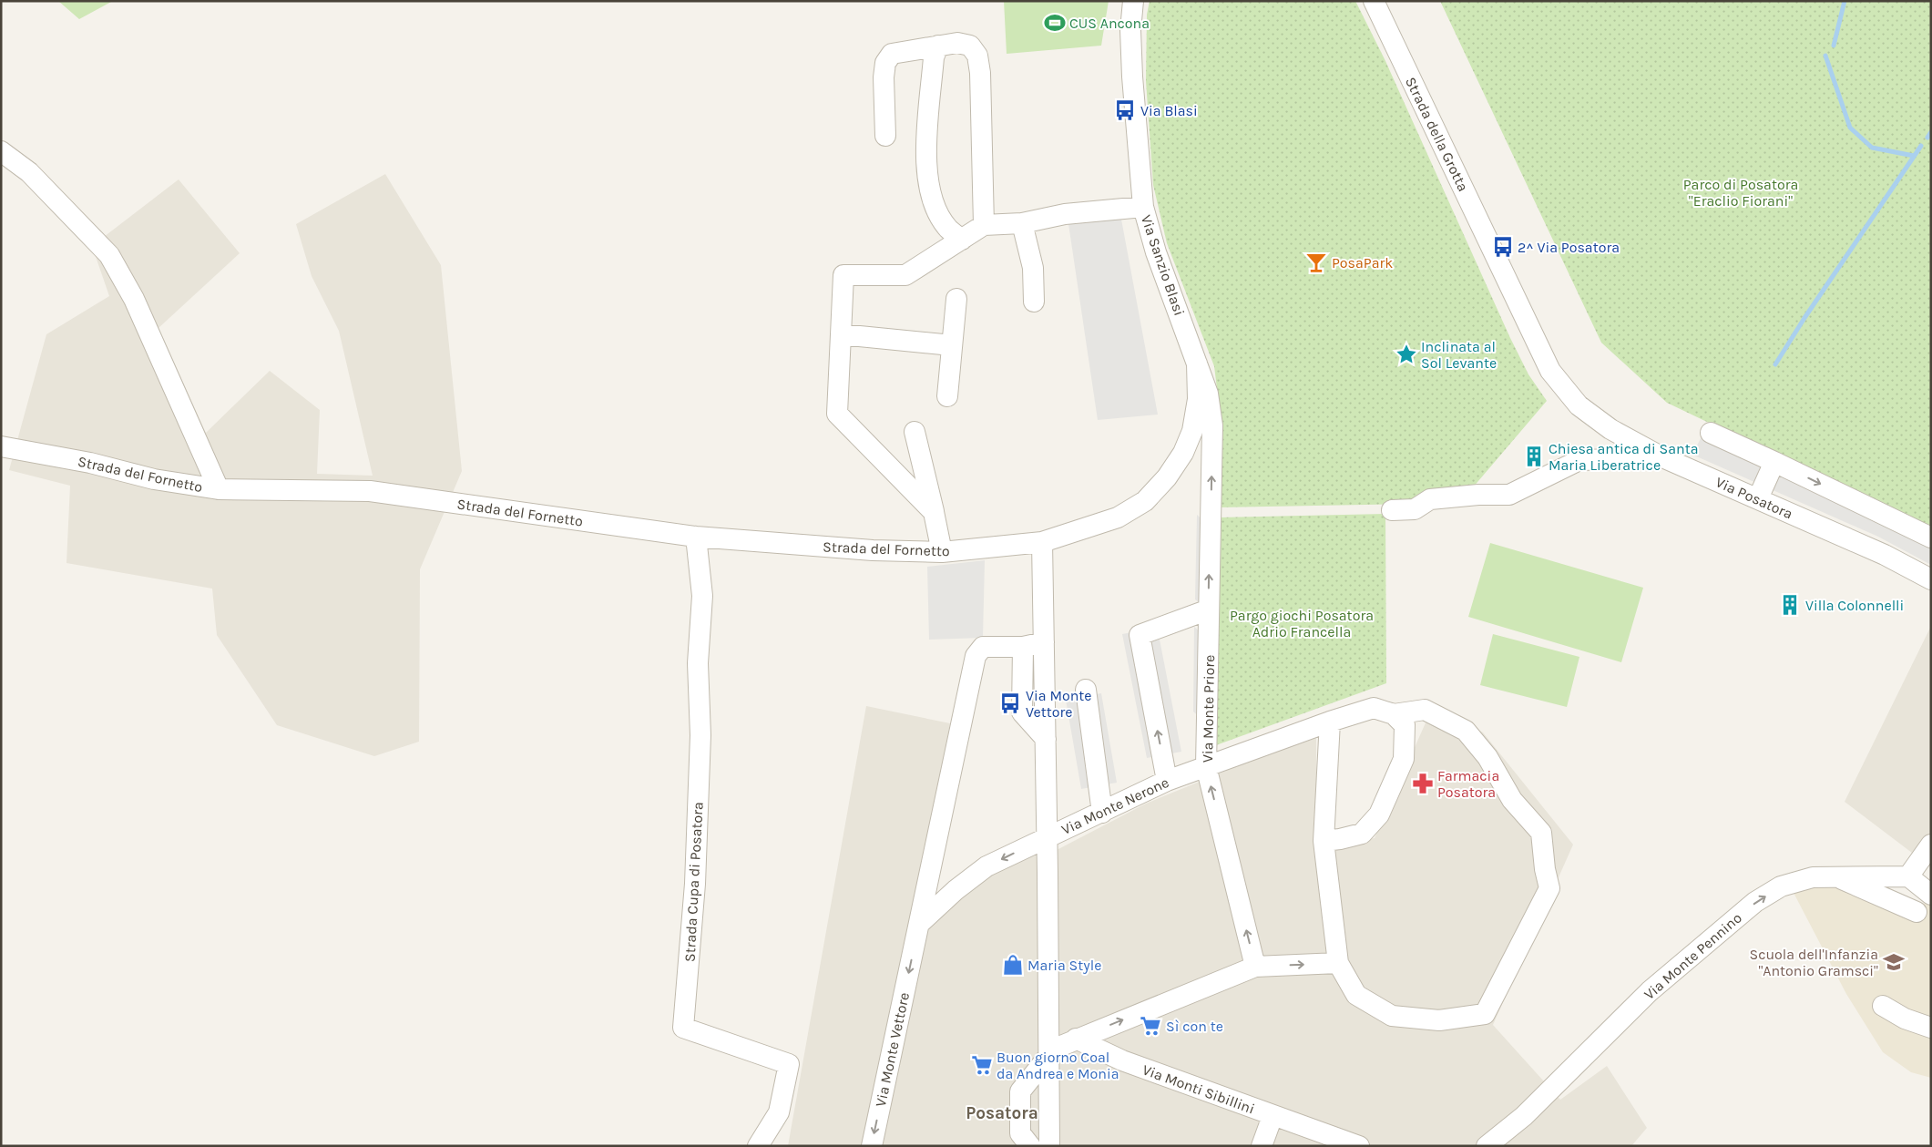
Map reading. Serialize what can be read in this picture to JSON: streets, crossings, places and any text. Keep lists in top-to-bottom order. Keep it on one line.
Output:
{"streets":{"street":["Strada della Grotta","Via Sanzio Blasi","Strada del Fornetto","Via Posatora","Via Monte Priore","Via Monte Nerone","Strada Cupa di Posatora","Via Monte Pennino","Via Monte Vettore","Via Monti Sibillini"]},"crossings":[["Strada della Grotta","Via Posatora"],["Via Sanzio Blasi","Strada del Fornetto"],["Via Sanzio Blasi","Via Monte Priore"],["Strada del Fornetto","Strada Cupa di Posatora"],["Via Monte Priore","Via Monte Nerone"],["Via Monte Nerone","Via Monte Vettore"]],"one_way":["Via Monte Pennino"],"districts":["Posatora"],"parks":["Parco di Posatora \"Eraclio Fiorani\"","Pargo giochi Posatora Adrio Francella"],"places":{"sports":["CUS Ancona"],"bus stop":["Via Blasi","2^ Via Posatora","Via Monte Vettore"],"bar":["PosaPark"],"place":["Inclinata al Sol Levante"],"building":["Chiesa antica di Santa Maria Liberatrice","Villa Colonnelli"],"pharmacy":["Farmacia Posatora"],"school or university":["Scuola dell'Infanzia \"Antonio Gramsci\""],"shop":["Maria Style"],"supermarket":["Sì con te","Buon giorno Coal da Andrea e Monia"]}}
